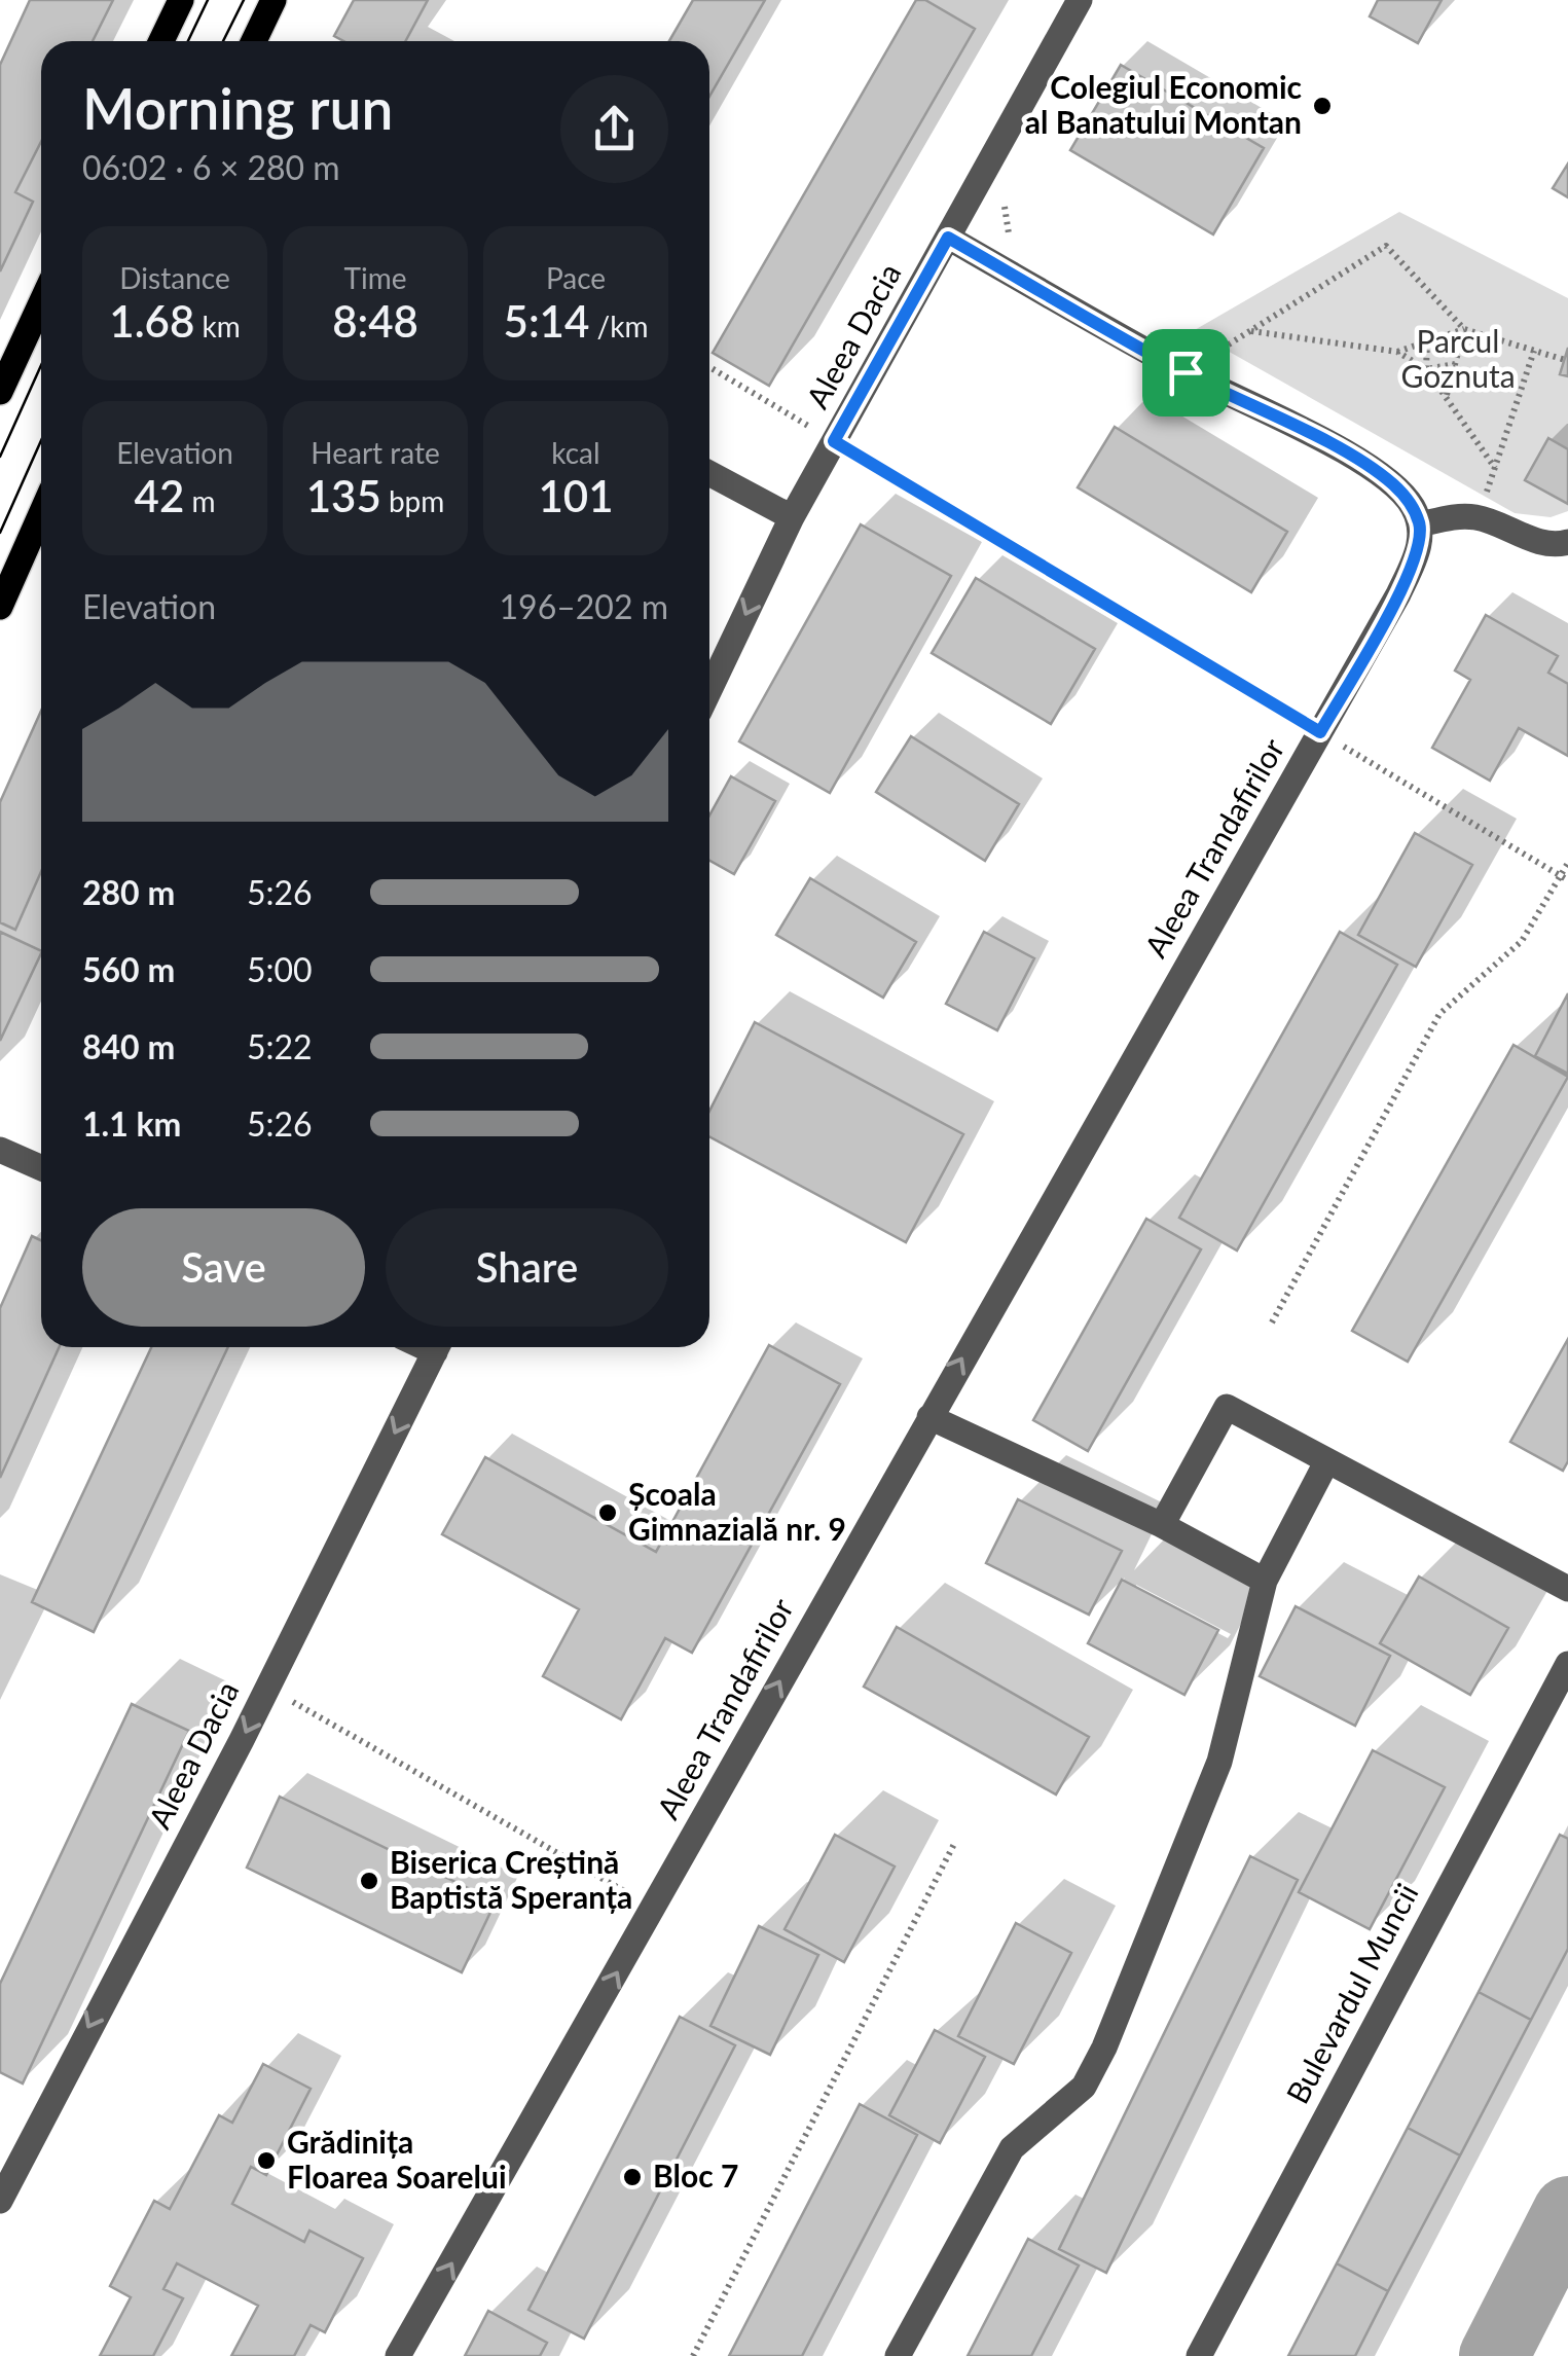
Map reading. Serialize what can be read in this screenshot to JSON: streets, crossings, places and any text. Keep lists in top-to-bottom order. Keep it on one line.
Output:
{"streets":{"street":["Aleea Dacia","Aleea Trandafirilor","Bulevardul Muncii"]},"one_way":["Aleea Dacia","Aleea Trandafirilor"],"parks":["Parcul Goznuta"],"places":["Colegiul Economic al Banatului Montan","Școala Gimnazială nr. 9","Biserica Creștină Baptistă Speranța","Grădinița Floarea Soarelui","Bloc 7"],"page":{"heading":["Morning run","06:02 · 6 × 280 m"],"stats":[["Distance","1.68 km"],["Time","8:48"],["Pace","5:14 /km"],["Elevation","42 m"],["Heart rate","135 bpm"],["kcal","101"]],"chart":["Elevation","196–202 m"],"list":[{"name":"280 m","note":"5:26"},{"name":"560 m","note":"5:00"},{"name":"840 m","note":"5:22"},{"name":"1.1 km","note":"5:26"}],"buttons":["Save","Share"]}}
